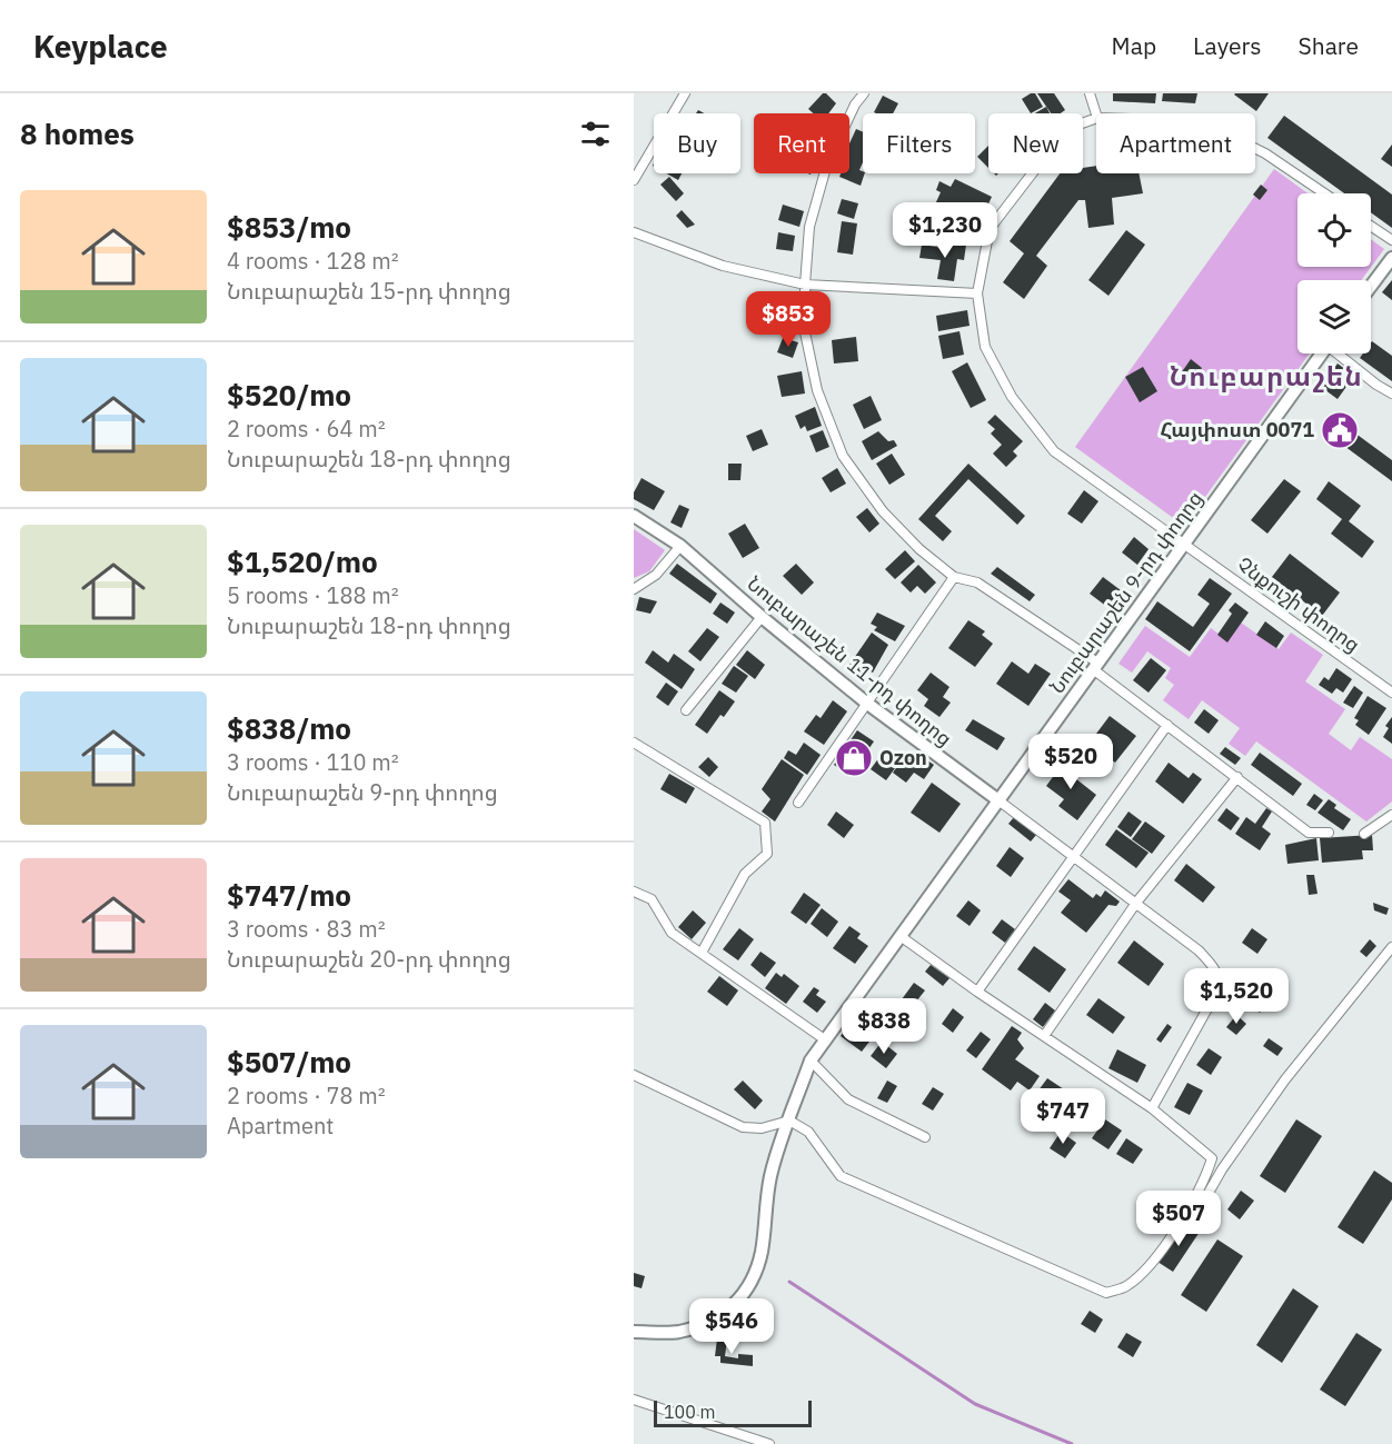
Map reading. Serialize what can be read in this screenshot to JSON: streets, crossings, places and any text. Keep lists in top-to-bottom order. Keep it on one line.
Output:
{"streets":{"main road":["Նուբարաշեն 9-րդ փողոց","Նուբարաշեն 11-րդ փողոց"],"street":["Չնքուշի փողոց"]},"crossings":[["Նուբարաշեն 9-րդ փողոց","Չնքուշի փողոց"],["Նուբարաշեն 9-րդ փողոց","Նուբարաշեն 11-րդ փողոց"]],"districts":["Նուբարաշեն"],"places":{"public building":["Հայփոստ 0071"],"shop":["Ozon"]},"scale_bar":"100 m","page":{"header":"Keyplace","nav":["Map","Layers","Share"],"heading":"8 homes","chip":["Buy","Rent","Filters","New","Apartment"],"list":[{"name":"$853/mo","note":"4 rooms · 128 m² · Նուբարաշեն 15-րդ փողոց"},{"name":"$520/mo","note":"2 rooms · 64 m² · Նուբարաշեն 18-րդ փողոց"},{"name":"$1,520/mo","note":"5 rooms · 188 m² · Նուբարաշեն 18-րդ փողոց"},{"name":"$838/mo","note":"3 rooms · 110 m² · Նուբարաշեն 9-րդ փողոց"},{"name":"$747/mo","note":"3 rooms · 83 m² · Նուբարաշեն 20-րդ փողոց"},{"name":"$507/mo","note":"2 rooms · 78 m² · Apartment"}],"price":["$1,230","$853","$520","$1,520","$838","$747","$507","$546"],"scale":"100 m"}}
